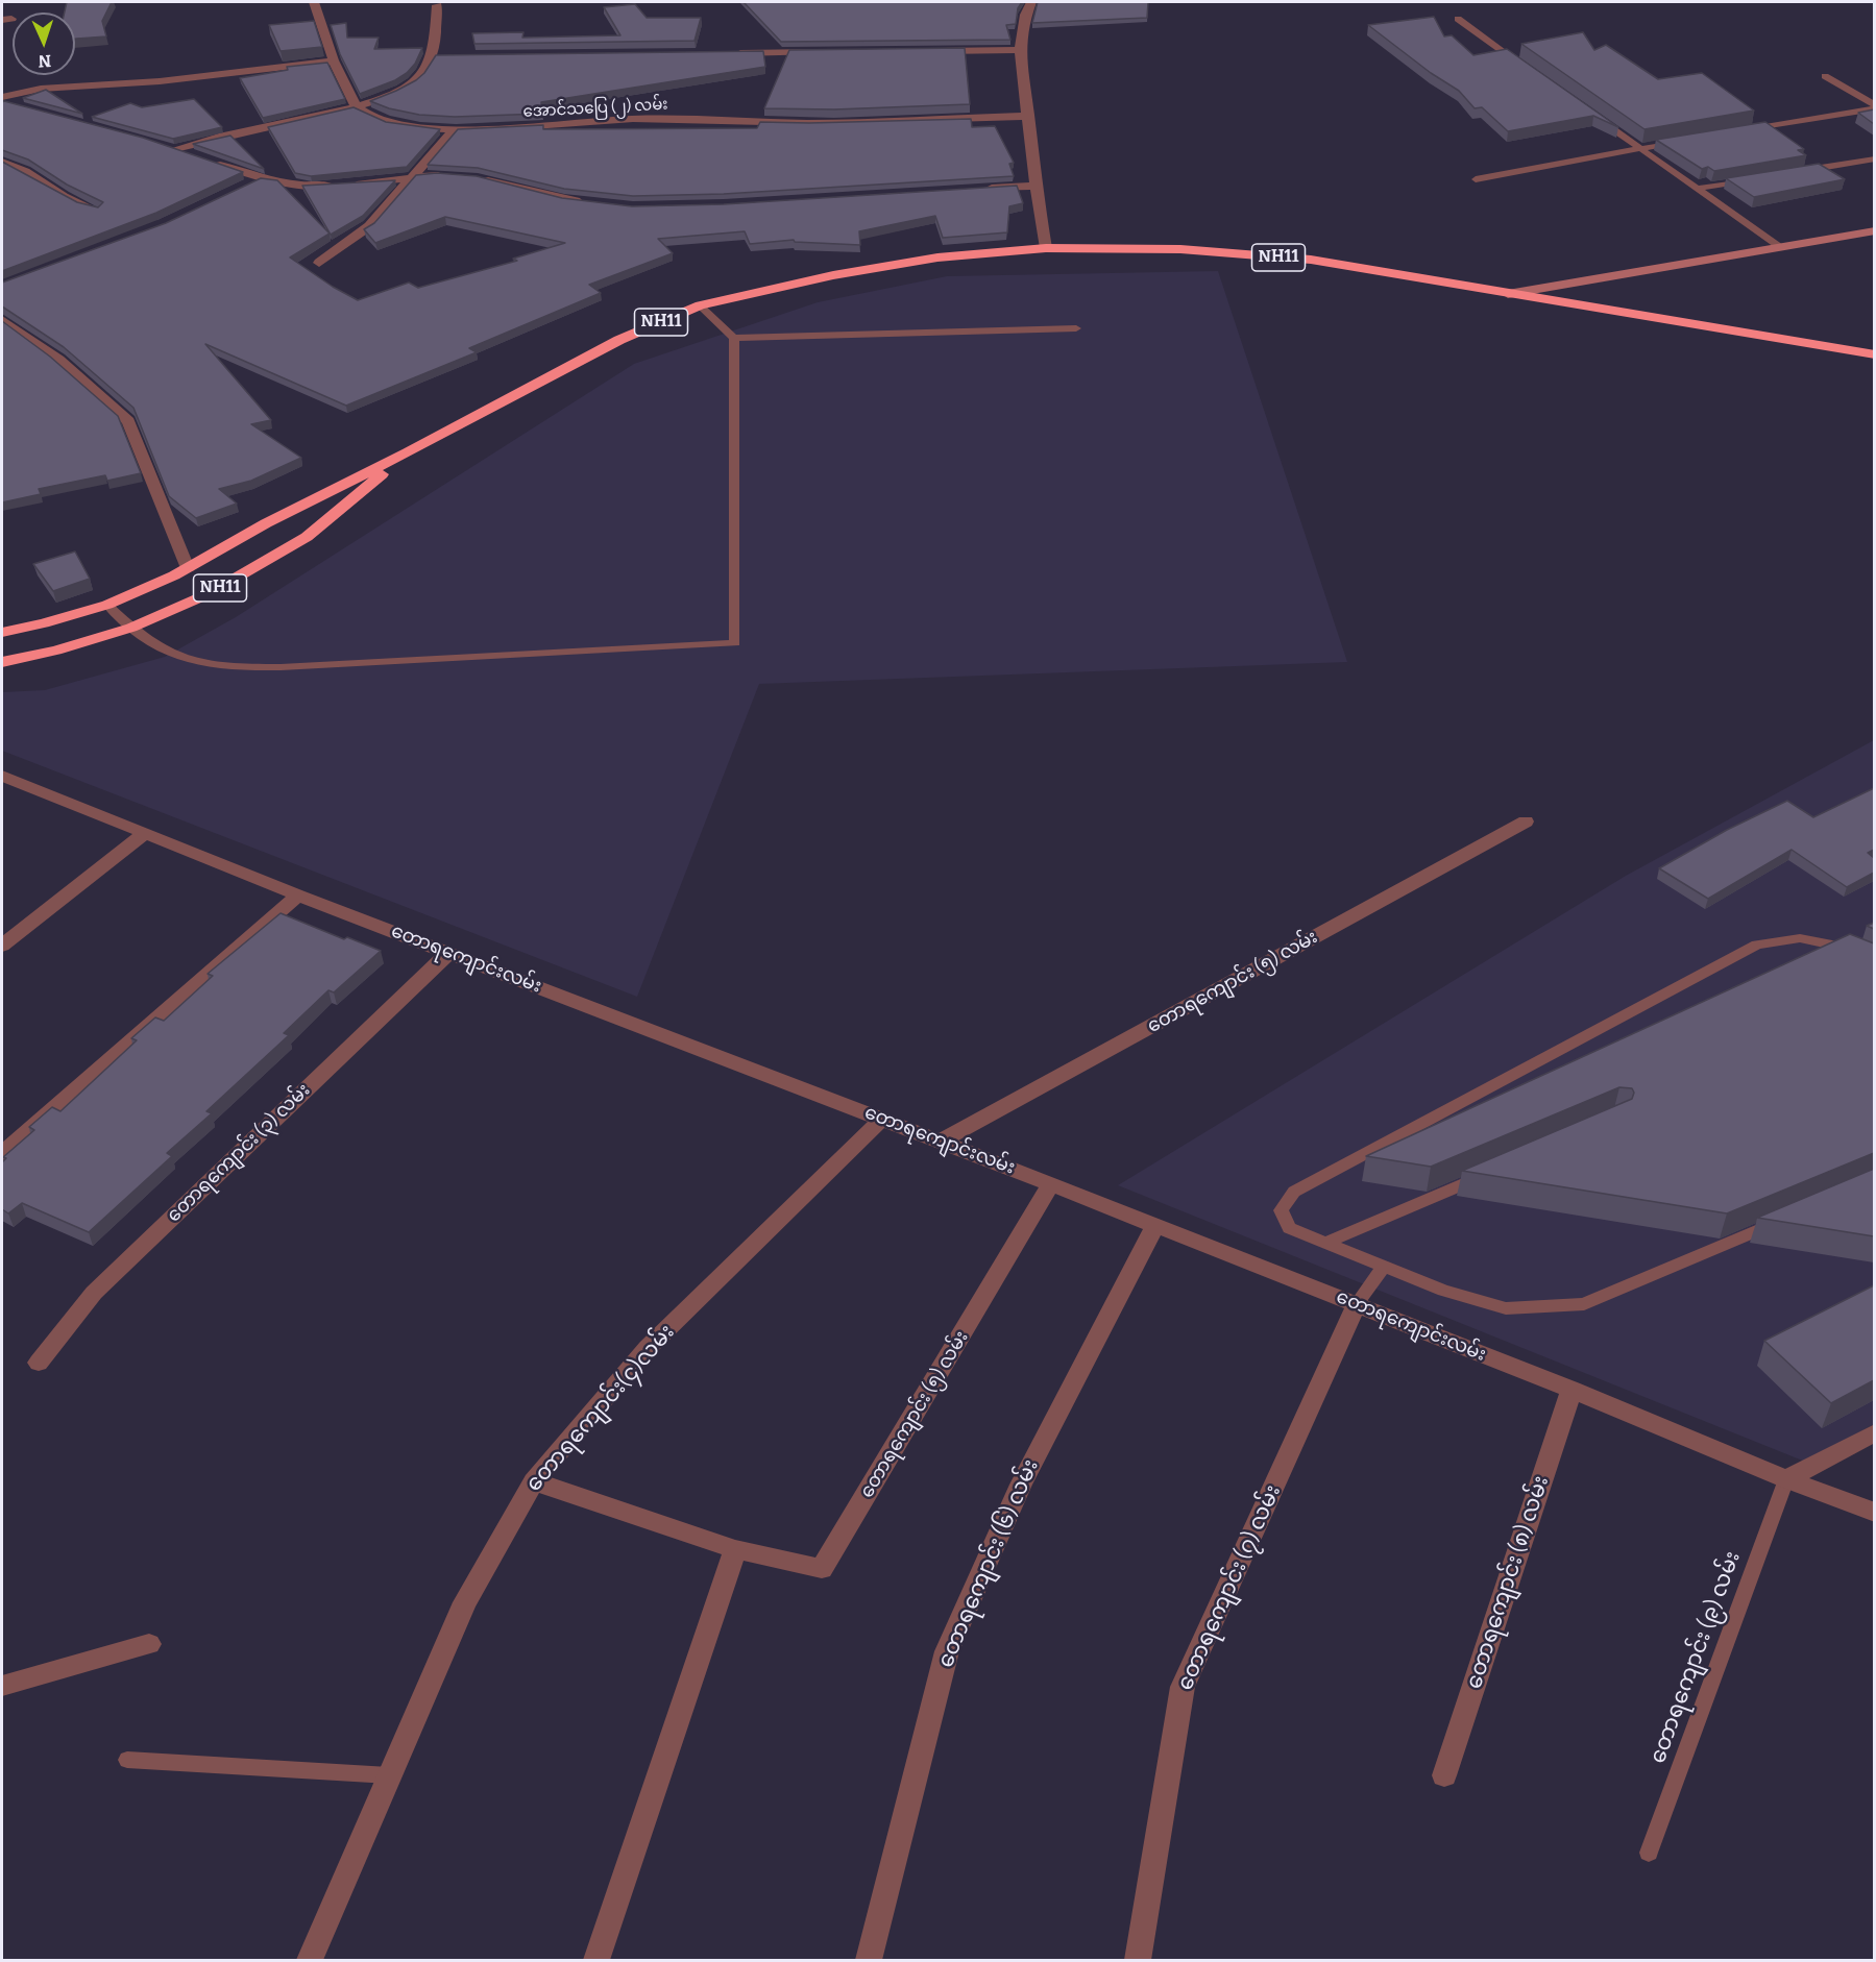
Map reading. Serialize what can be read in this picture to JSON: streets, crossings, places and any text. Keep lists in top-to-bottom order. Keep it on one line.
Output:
{"streets":{"highway":["NH11"],"street":["အောင်သပြေ (၂) လမ်း","တောရကျောင်းလမ်း","တောရကျောင်း (၅) လမ်း","တောရကျောင်း (၃) လမ်း","တောရကျောင်း(၄)လမ်း","တောရကျောင်း (၆) လမ်း","တောရကျောင်း (၈) လမ်း","တောရကျောင်း (၇) လမ်း"],"lane":["တောရကျောင်း (၉) လမ်း"]},"crossings":[["တောရကျောင်းလမ်း","တောရကျောင်း (၅) လမ်း"],["တောရကျောင်းလမ်း","တောရကျောင်း (၃) လမ်း"],["တောရကျောင်းလမ်း","တောရကျောင်း(၄)လမ်း"],["တောရကျောင်းလမ်း","တောရကျောင်း (၆) လမ်း"],["တောရကျောင်းလမ်း","တောရကျောင်း (၈) လမ်း"],["တောရကျောင်းလမ်း","တောရကျောင်း (၇) လမ်း"],["တောရကျောင်းလမ်း","တောရကျောင်း (၉) လမ်း"],["တောရကျောင်း (၅) လမ်း","တောရကျောင်း(၄)လမ်း"]],"north":"bottom"}
